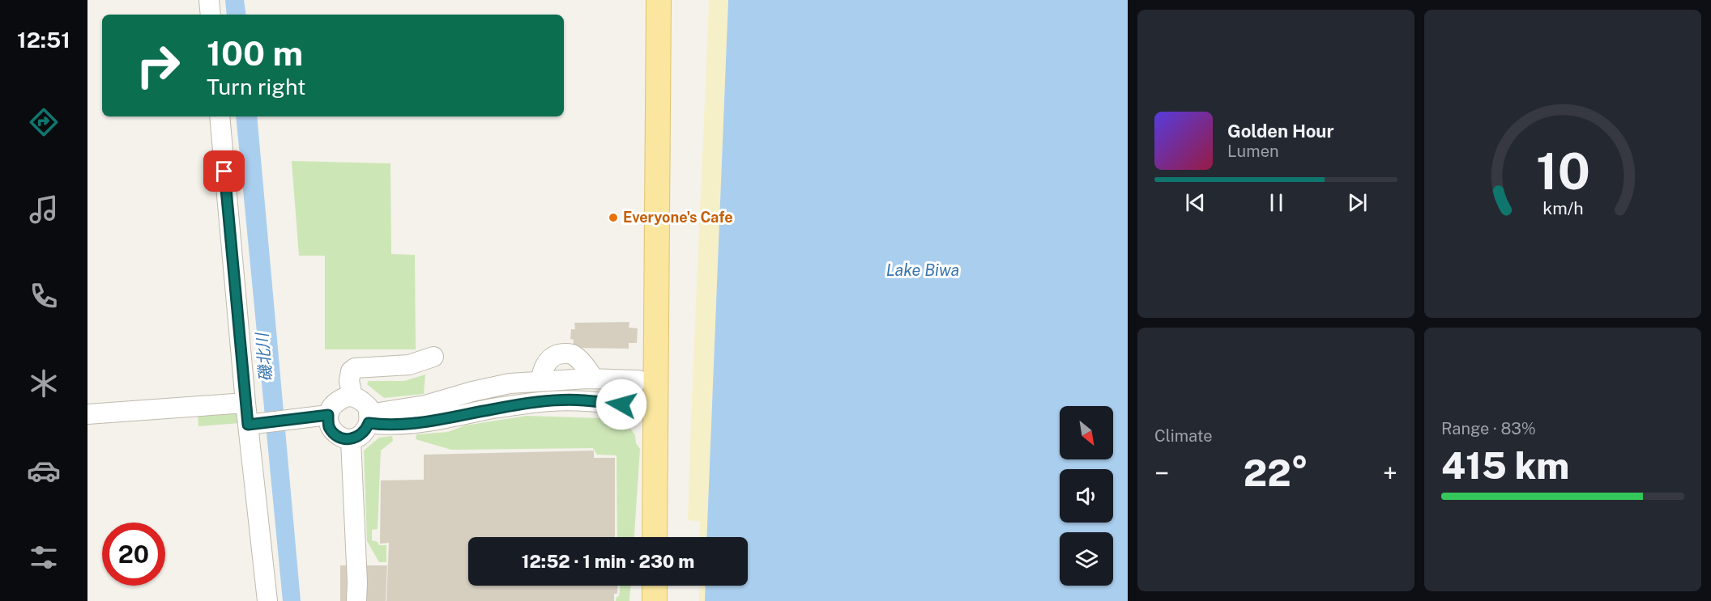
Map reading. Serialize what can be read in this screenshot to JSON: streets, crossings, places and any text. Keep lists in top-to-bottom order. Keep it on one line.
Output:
{"water":["Lake Biwa","磯北川"],"places":["Everyone's Cafe"],"north":"bottom right","page":{"tabs":"12:51","turn":["100 m","Turn right"],"song":["Golden Hour","Lumen"],"tile":["Climate",["Range · 83%","415 km"]],"heat":["−","22°","+"],"limit":"20","trip":"12:52 · 1 min · 230 m","gauge":["10","km/h"]}}
